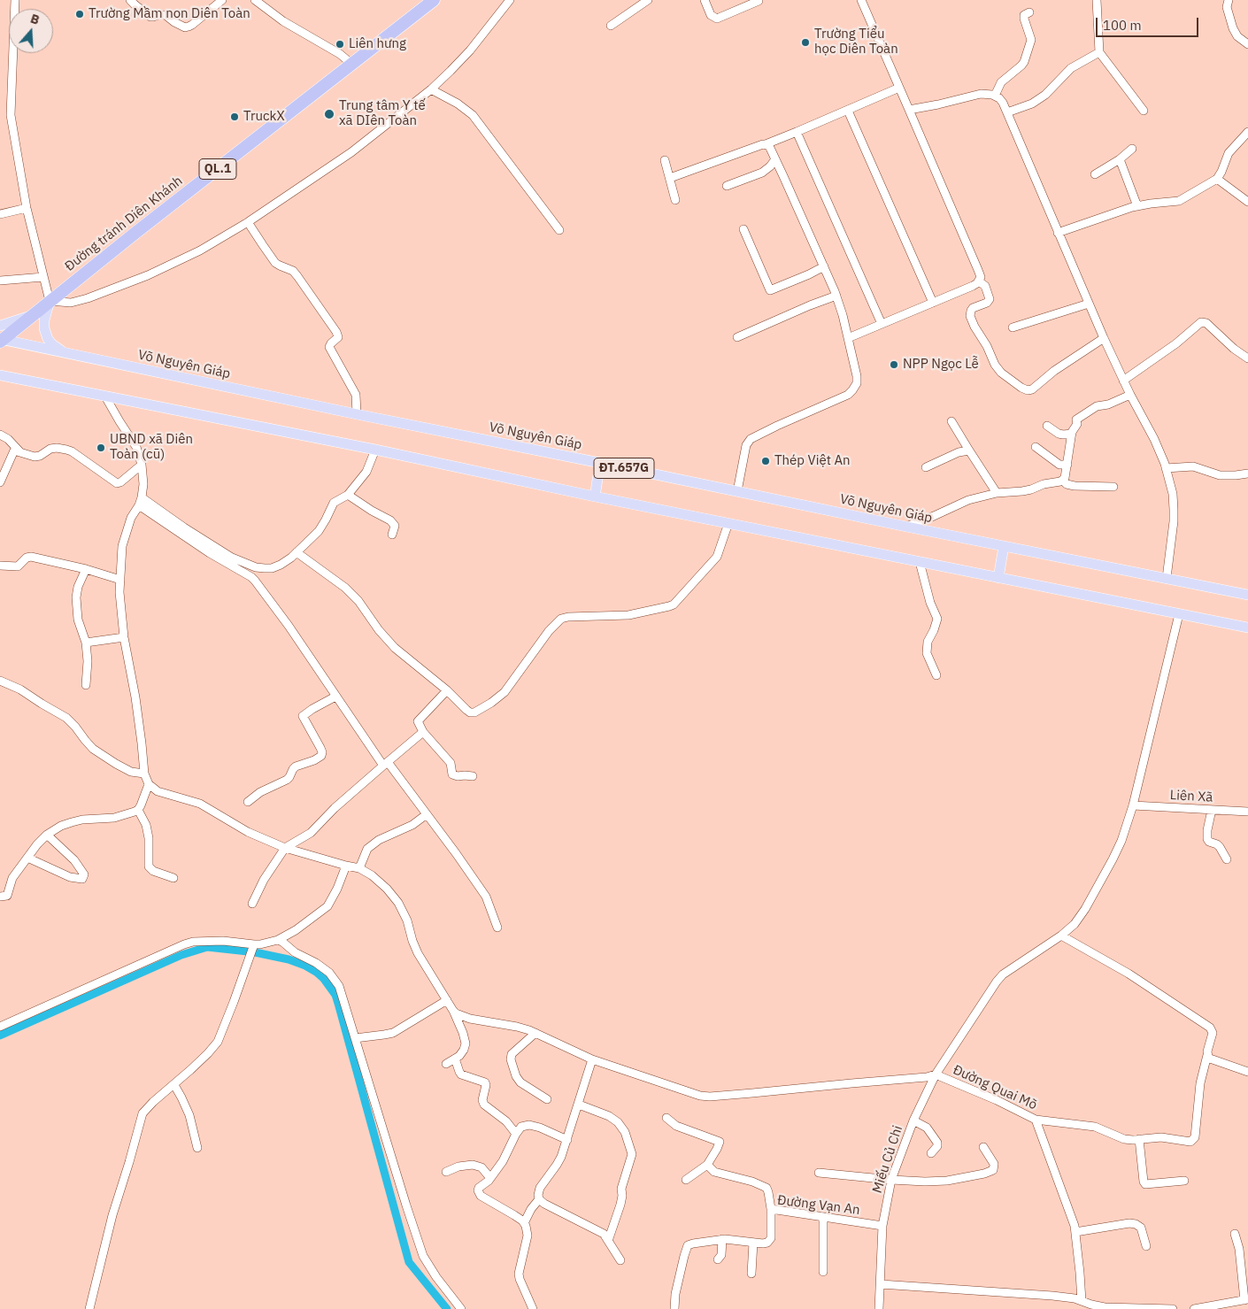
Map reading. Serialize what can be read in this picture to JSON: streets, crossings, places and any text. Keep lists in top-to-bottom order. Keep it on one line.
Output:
{"streets":{"highway":["QL.1","Đường tránh Diên Khánh"],"main road":["Võ Nguyên Giáp","ĐT.657G"],"street":["Liên Xã","Đường Quai Mõ","Miếu Củ Chi","Đường Vạn An"]},"crossings":[["Đường tránh Diên Khánh","Võ Nguyên Giáp"],["ĐT.657G","Miếu Củ Chi"],["Liên Xã","Miếu Củ Chi"],["Đường Quai Mõ","Miếu Củ Chi"],["Miếu Củ Chi","Đường Vạn An"]],"places":["Trường Mầm non Diên Toàn","Trường Tiểu học Diên Toàn","Liên hưng","Trung tâm Y tế xã DIên Toàn","TruckX","NPP Ngọc Lễ","UBND xã Diên Toàn (cũ)","Thép Việt An"],"scale_bar":"100 m","north":"top"}
